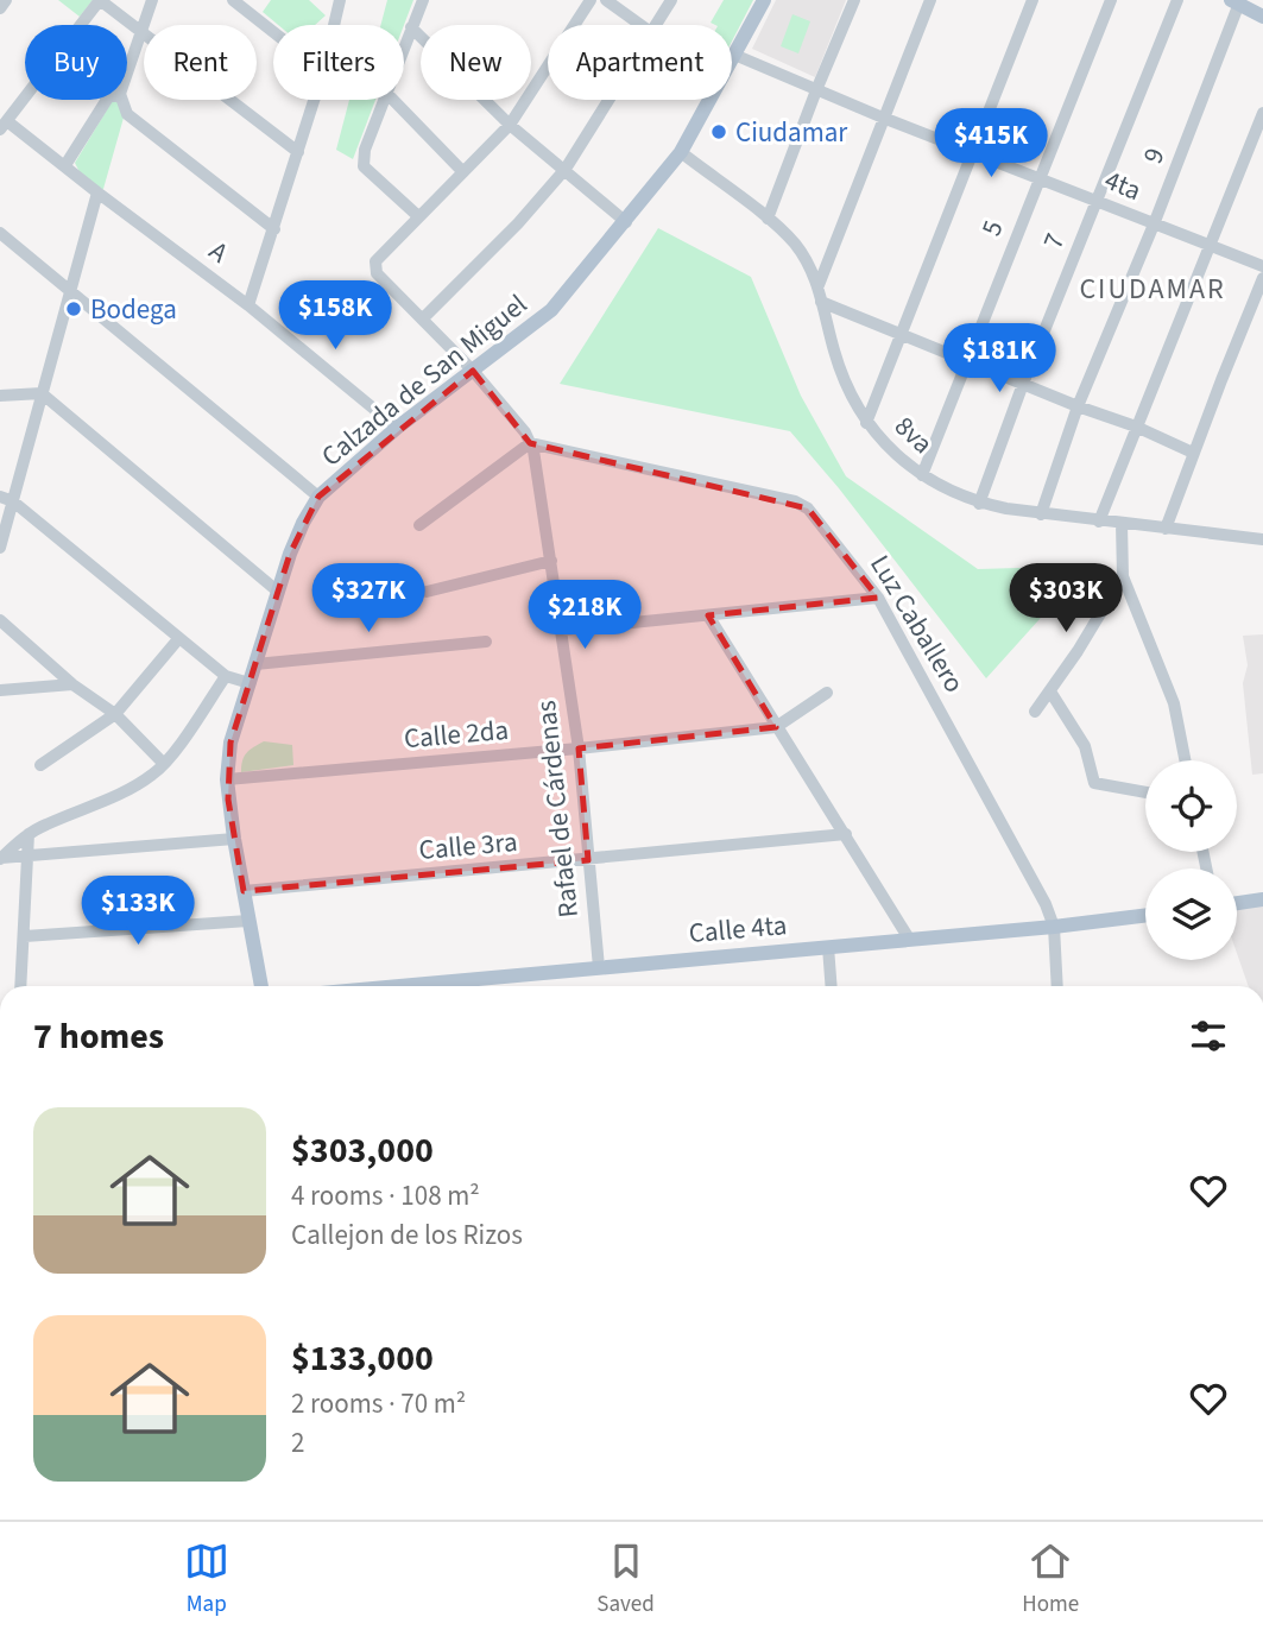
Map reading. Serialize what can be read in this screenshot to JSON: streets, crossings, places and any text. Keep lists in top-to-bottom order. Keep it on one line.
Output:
{"streets":{"main road":["Calzada de San Miguel","Calle 4ta"],"street":["9","4ta","5","7","A","8va","Luz Caballero","Calle 2da","Rafael de Cárdenas","Calle 3ra"]},"crossings":[["9","4ta"],["9","8va"],["4ta","5"],["4ta","7"],["4ta","Calzada de San Miguel"],["5","8va"],["7","8va"],["A","Calzada de San Miguel"],["Calzada de San Miguel","8va"],["Calzada de San Miguel","Calle 2da"],["Calzada de San Miguel","Rafael de Cárdenas"],["Calzada de San Miguel","Calle 3ra"],["Luz Caballero","Rafael de Cárdenas"],["Luz Caballero","Calle 4ta"],["Calle 2da","Rafael de Cárdenas"],["Rafael de Cárdenas","Calle 3ra"],["Rafael de Cárdenas","Calle 4ta"]],"districts":["CIUDAMAR"],"places":["Ciudamar","Bodega"],"page":{"chip":["Buy","Rent","Filters","New","Apartment"],"price":["$415K","$158K","$181K","$327K","$303K","$218K","$133K"],"heading":"7 homes","list":[{"name":"$303,000","note":"4 rooms · 108 m² · Callejon de los Rizos"},{"name":"$133,000","note":"2 rooms · 70 m² · 2"}],"tabs":["Map","Saved","Home"]}}
